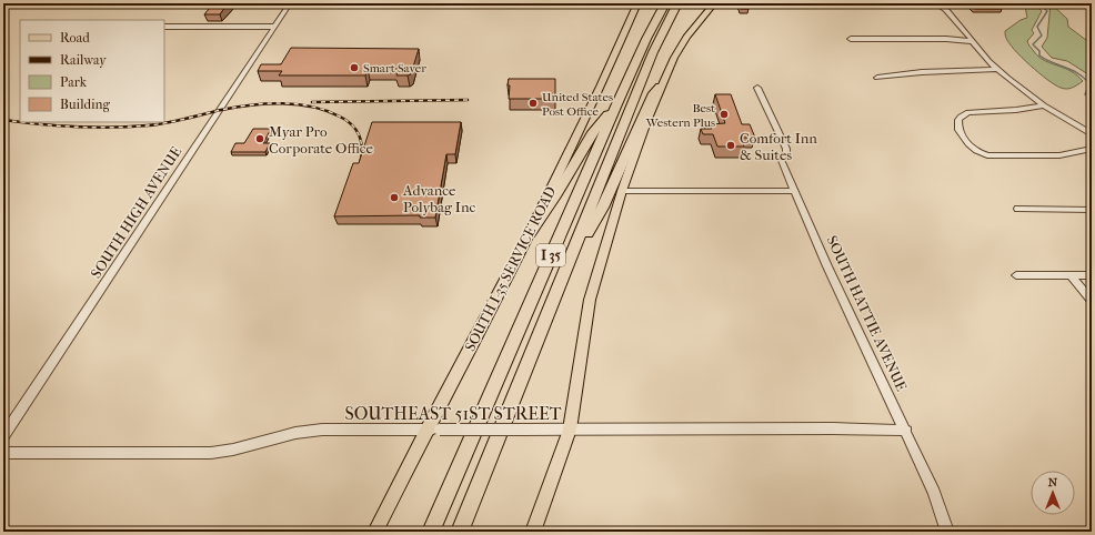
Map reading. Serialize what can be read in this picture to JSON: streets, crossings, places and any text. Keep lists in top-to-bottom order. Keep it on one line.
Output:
{"streets":{"highway":["I 35"],"main road":["SOUTH I-35 SERVICE ROAD"],"street":["SOUTH HIGH AVENUE","SOUTH HATTIE AVENUE","SOUTHEAST 51ST STREET"]},"crossings":[["SOUTH I-35 SERVICE ROAD","SOUTHEAST 51ST STREET"],["SOUTH HATTIE AVENUE","SOUTHEAST 51ST STREET"]],"places":["Smart Saver","United States Post Office","Best Western Plus","Myar Pro Corporate Office","Comfort Inn & Suites","Advance Polybag Inc"],"legend":["Road","Railway","Park","Building"],"north":"top"}
